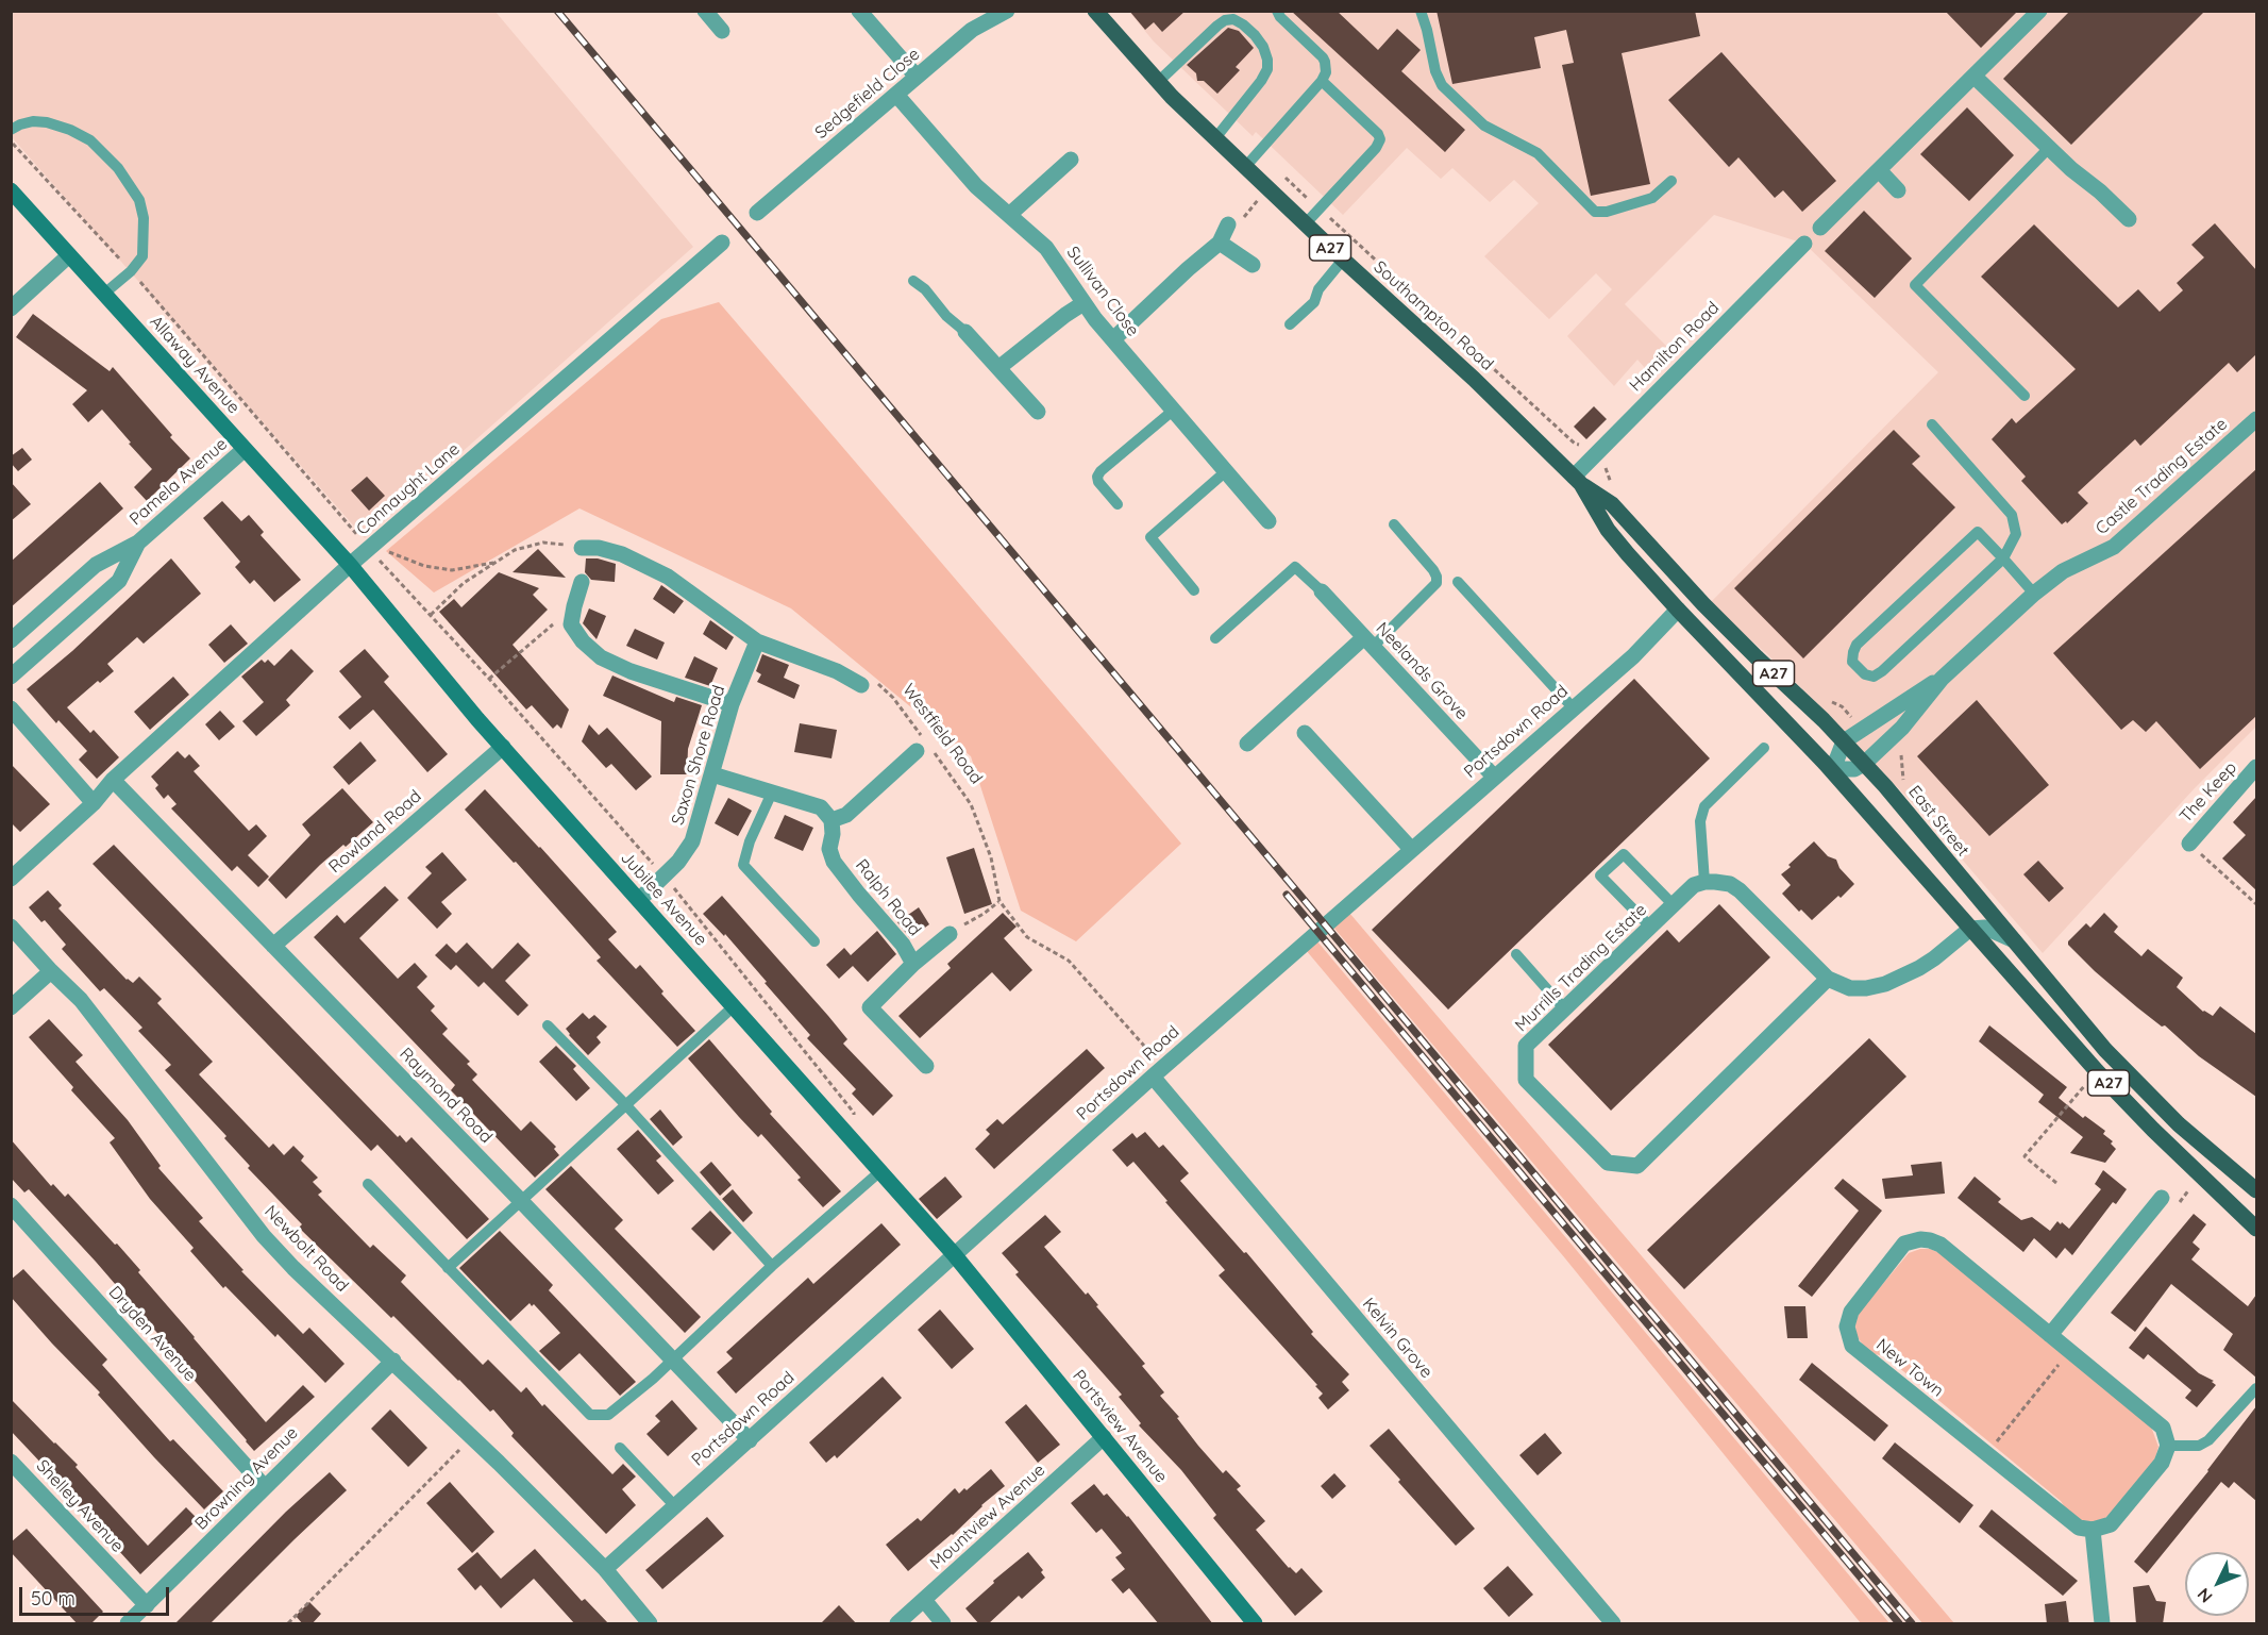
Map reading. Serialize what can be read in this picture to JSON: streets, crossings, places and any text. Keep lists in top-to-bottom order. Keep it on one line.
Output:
{"streets":{"main road":["A27","Southampton Road","East Street"],"street":["Sedgefield Close","Sullivan Close","Hamilton Road","Allaway Avenue","Castle Trading Estate","Pamela Avenue","Connaught Lane","Neelands Grove","Portsdown Road","Saxon Shore Road","The Keep","Rowland Road","Ralph Road","Jubilee Avenue","Murrills Trading Estate","Raymond Road","Newbolt Road","Dryden Avenue","Kelvin Grove","New Town","Portsview Avenue","Browning Avenue","Shelley Avenue","Mountview Avenue"],"path":["Westfield Road"]},"crossings":[["Sedgefield Close","Sullivan Close"],["A27","Southampton Road"],["Southampton Road","Hamilton Road"],["Southampton Road","Portsdown Road"],["Southampton Road","East Street"],["Hamilton Road","East Street"],["Allaway Avenue","Pamela Avenue"],["Allaway Avenue","Connaught Lane"],["Allaway Avenue","Jubilee Avenue"],["Castle Trading Estate","East Street"],["Connaught Lane","Jubilee Avenue"],["Connaught Lane","Raymond Road"],["Neelands Grove","Portsdown Road"],["Portsdown Road","Westfield Road"],["Portsdown Road","Jubilee Avenue"],["Portsdown Road","Raymond Road"],["Portsdown Road","Newbolt Road"],["Portsdown Road","Kelvin Grove"],["Portsdown Road","Portsview Avenue"],["Westfield Road","Kelvin Grove"],["Saxon Shore Road","Jubilee Avenue"],["Rowland Road","Jubilee Avenue"],["Rowland Road","Raymond Road"],["Jubilee Avenue","Portsview Avenue"],["Newbolt Road","Browning Avenue"],["Dryden Avenue","Browning Avenue"],["Portsview Avenue","Mountview Avenue"],["Browning Avenue","Shelley Avenue"]],"scale_bar":"50 m","north":"bottom left"}
